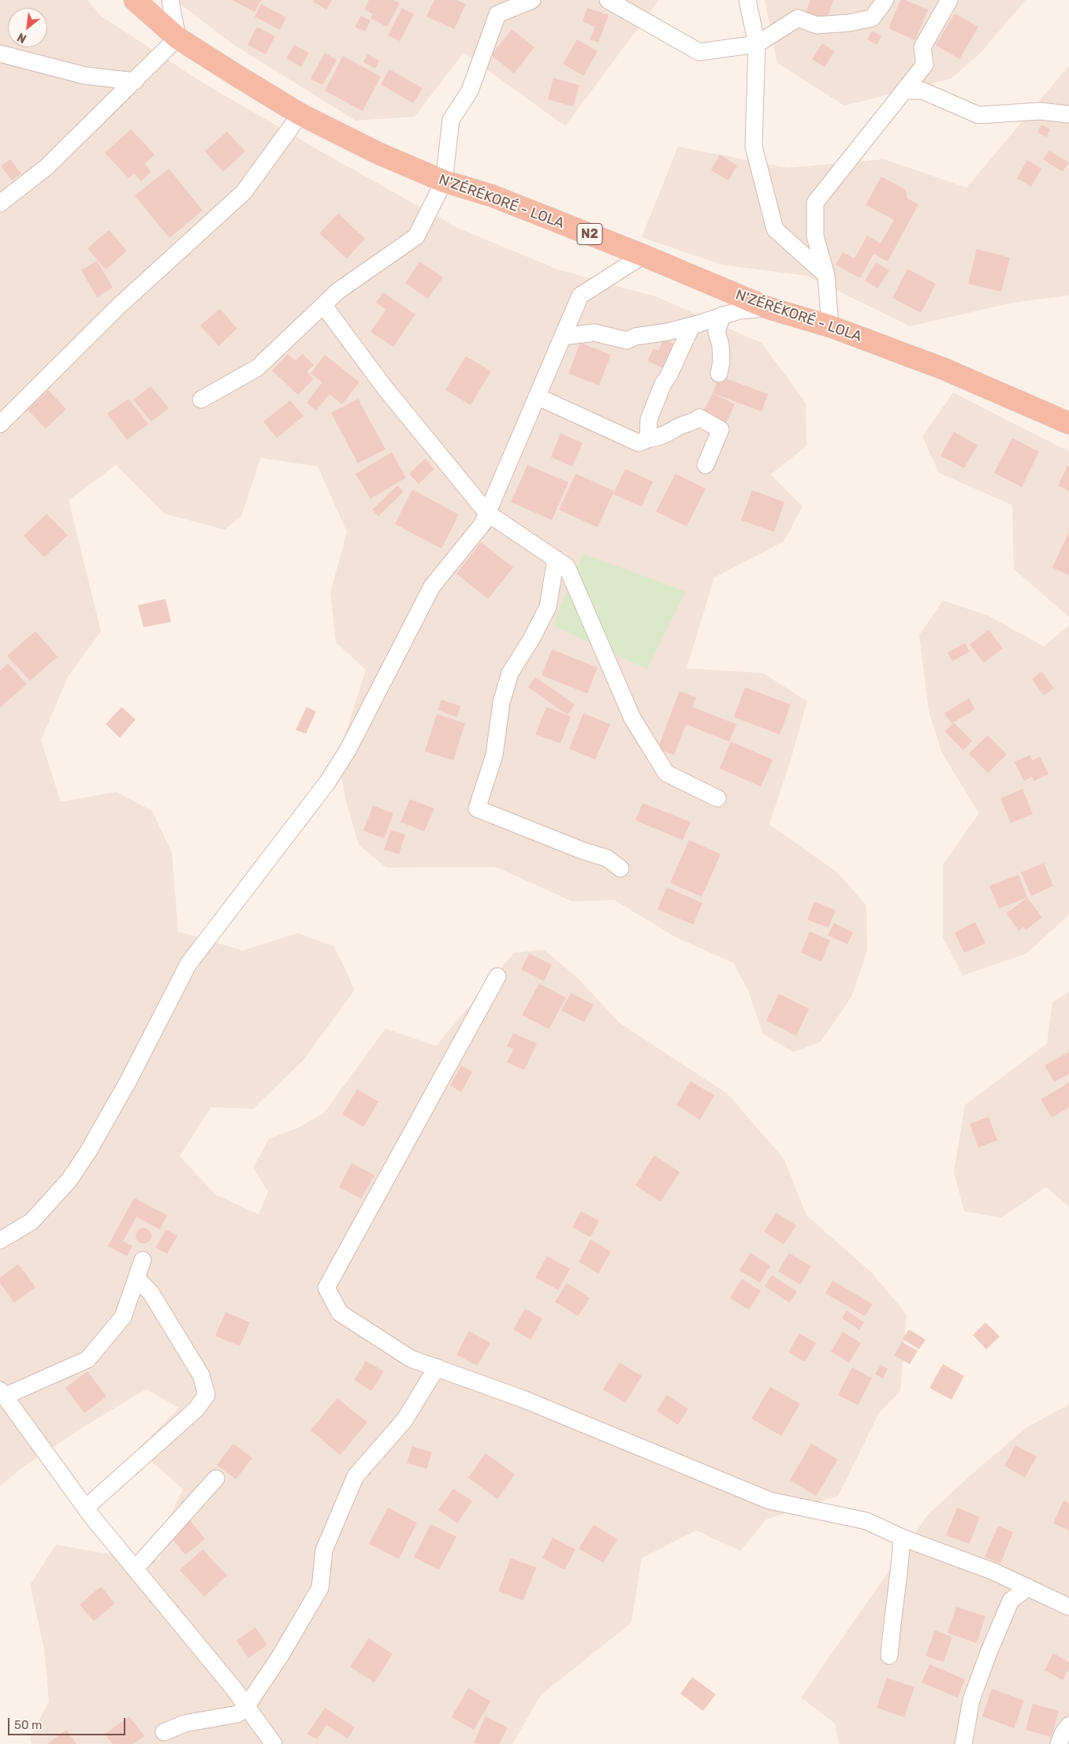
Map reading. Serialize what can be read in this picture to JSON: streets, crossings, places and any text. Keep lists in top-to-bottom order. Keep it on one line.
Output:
{"streets":{"highway":["N'ZÉRÉKORÉ - LOLA","N2"]},"scale_bar":"50 m","north":"bottom left"}
